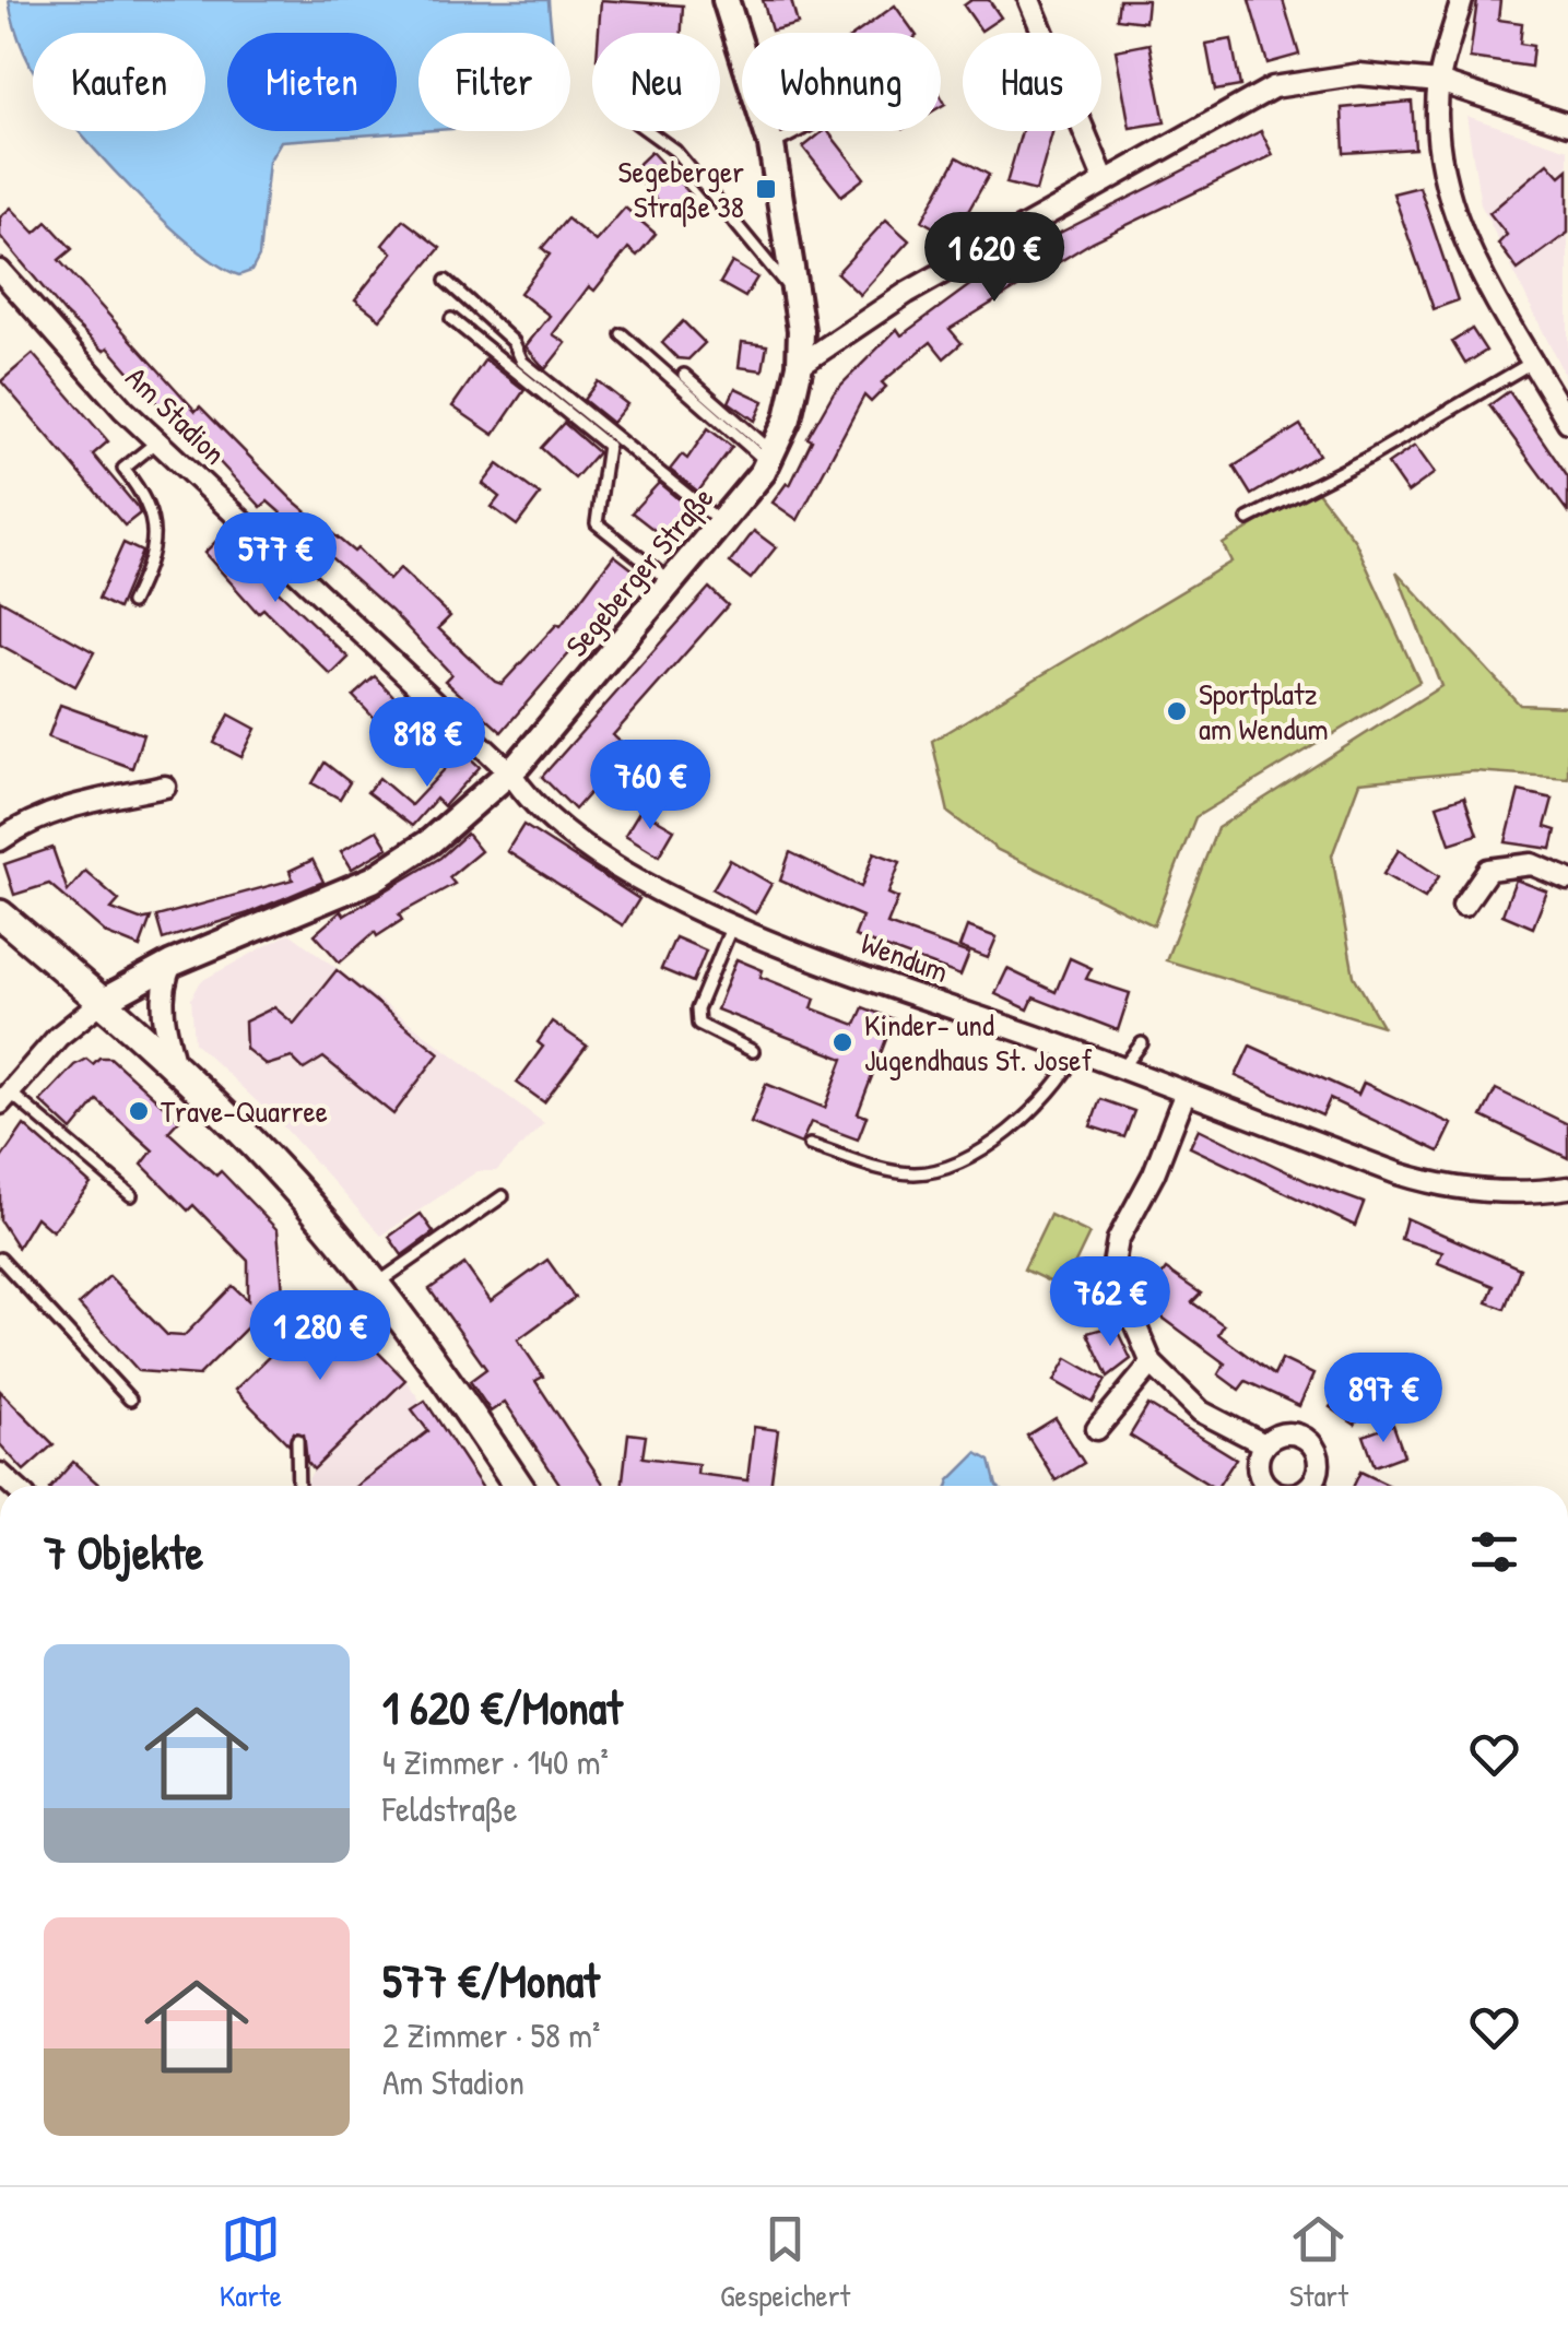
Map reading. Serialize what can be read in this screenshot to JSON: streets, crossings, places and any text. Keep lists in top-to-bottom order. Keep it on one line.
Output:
{"streets":{"main road":["Segeberger Straße"],"street":["Am Stadion","Wendum"]},"crossings":[["Am Stadion","Segeberger Straße"],["Am Stadion","Wendum"],["Segeberger Straße","Wendum"]],"places":{"transit":["Segeberger Straße 38"],"other":["Sportplatz am Wendum","Kinder- und Jugendhaus St. Josef","Trave-Quarree"]},"page":{"chip":["Kaufen","Mieten","Filter","Neu","Wohnung","Haus"],"price":["1 620 €","577 €","818 €","760 €","762 €","1 280 €","897 €"],"heading":"7 Objekte","list":[{"name":"1 620 €/Monat","note":"4 Zimmer · 140 m² · Feldstraße"},{"name":"577 €/Monat","note":"2 Zimmer · 58 m² · Am Stadion"}],"tabs":["Karte","Gespeichert","Start"]}}
